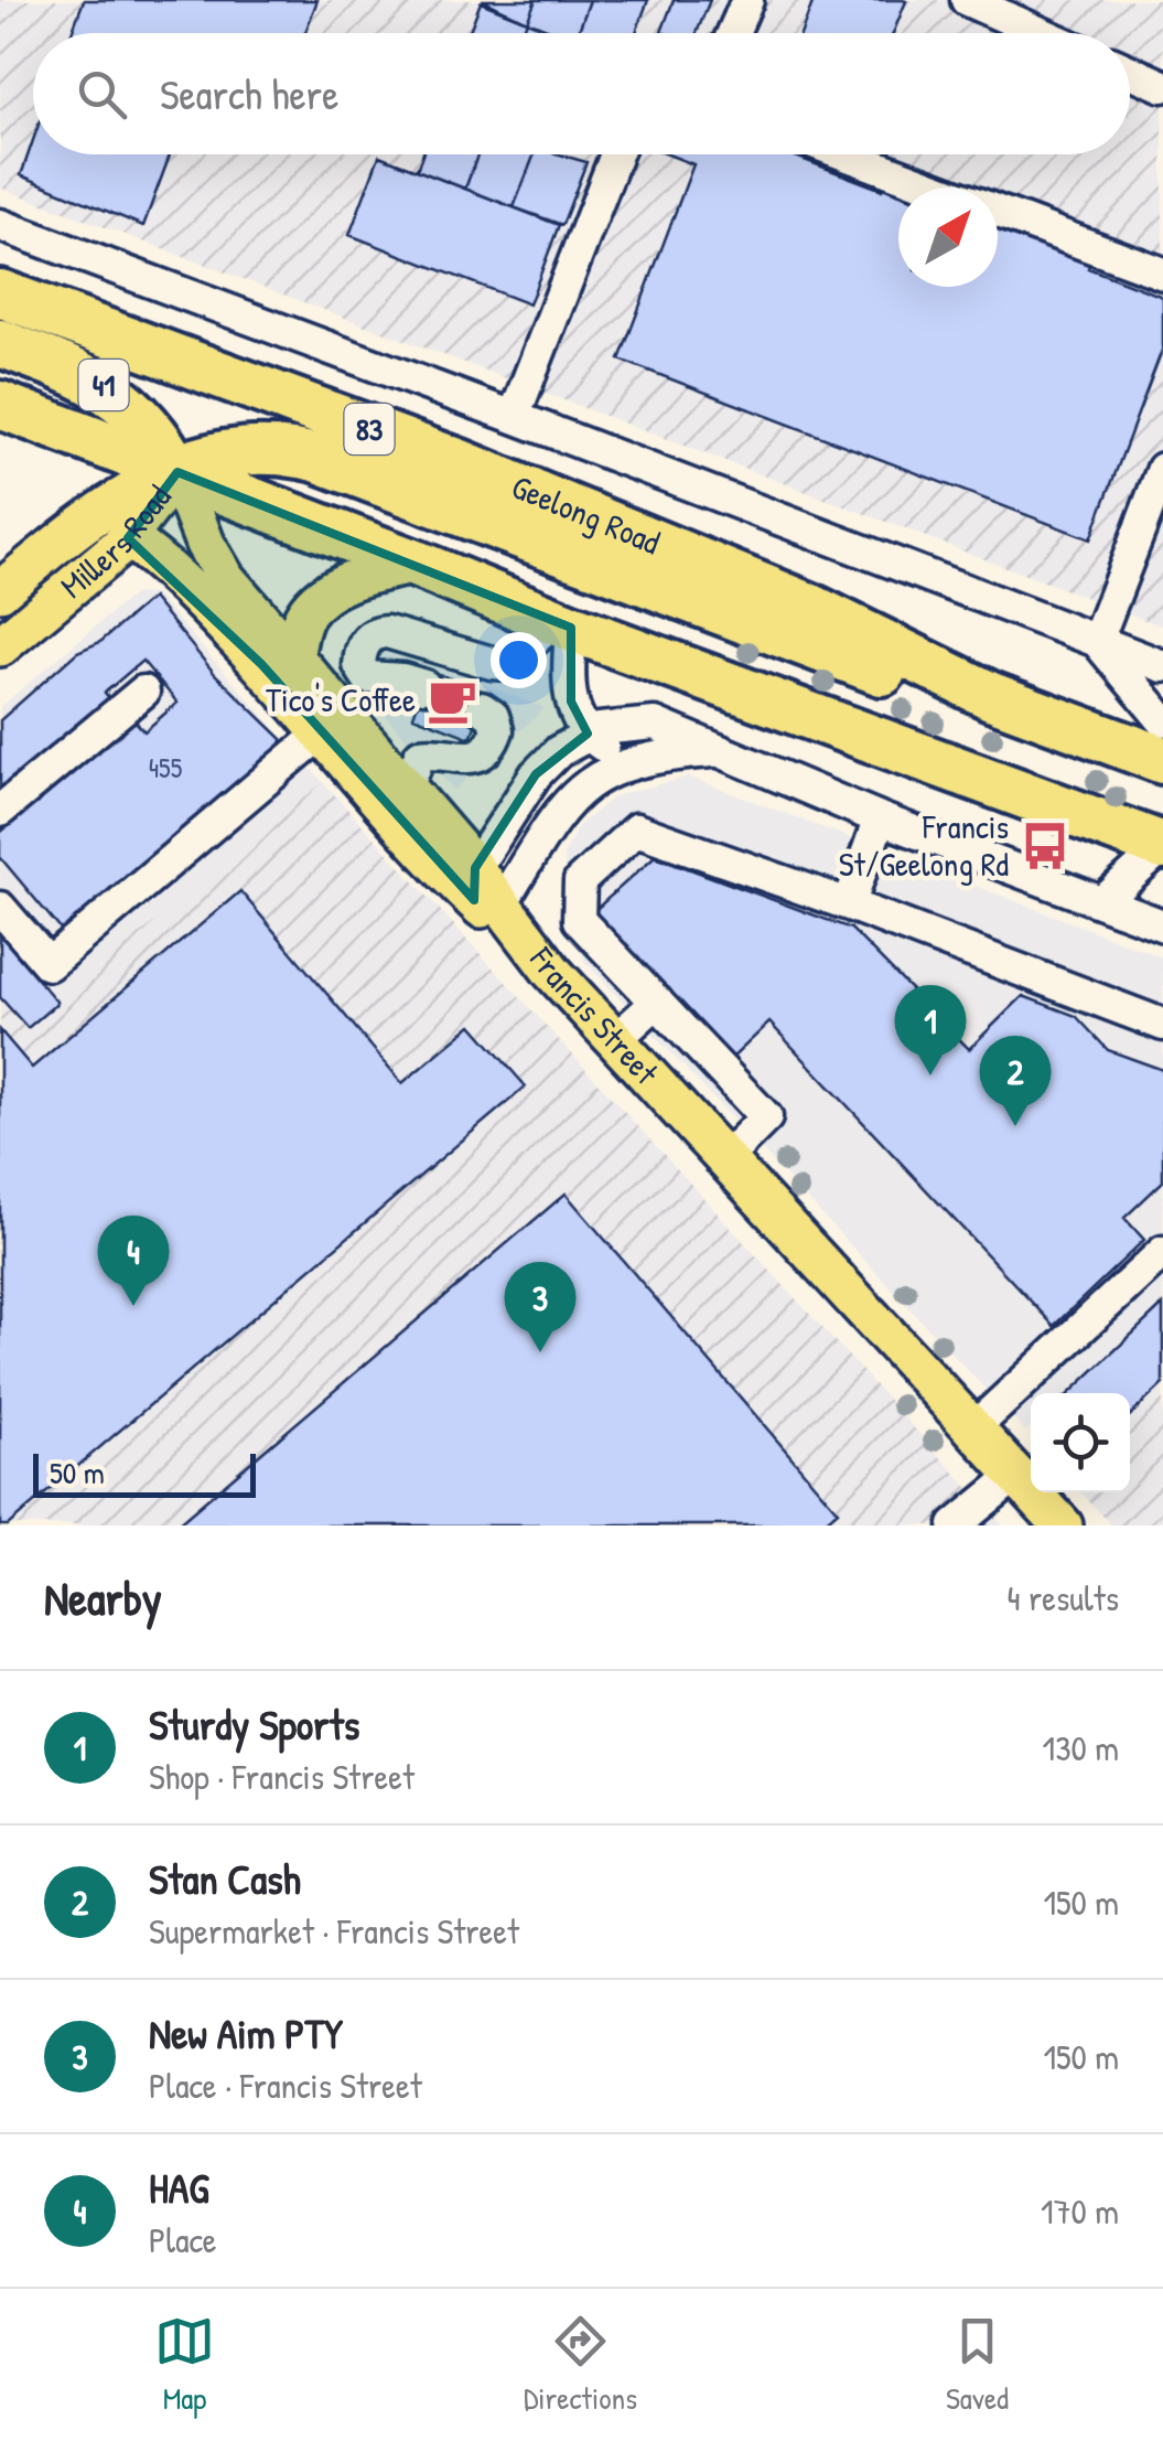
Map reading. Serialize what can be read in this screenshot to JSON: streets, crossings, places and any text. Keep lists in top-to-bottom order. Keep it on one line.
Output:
{"streets":{"highway":["41","83","Geelong Road"],"main road":["Millers Road","Francis Street"]},"crossings":[["41","Millers Road"]],"places":{"cafe":["Tico's Coffee"],"bus stop":["Francis St/Geelong Rd"]},"house_numbers":["455"],"scale_bar":"50 m","north":"top right","page":{"search":"Search here","pins":["1","2","4","3"],"scale":"50 m","heading":["Nearby","4 results"],"list":[{"mark":"1","name":"Sturdy Sports","note":"Shop · Francis Street","value":"130 m"},{"mark":"2","name":"Stan Cash","note":"Supermarket · Francis Street","value":"150 m"},{"mark":"3","name":"New Aim PTY","note":"Place · Francis Street","value":"150 m"},{"mark":"4","name":"HAG","note":"Place","value":"170 m"}],"nav":["Map","Directions","Saved"]}}
